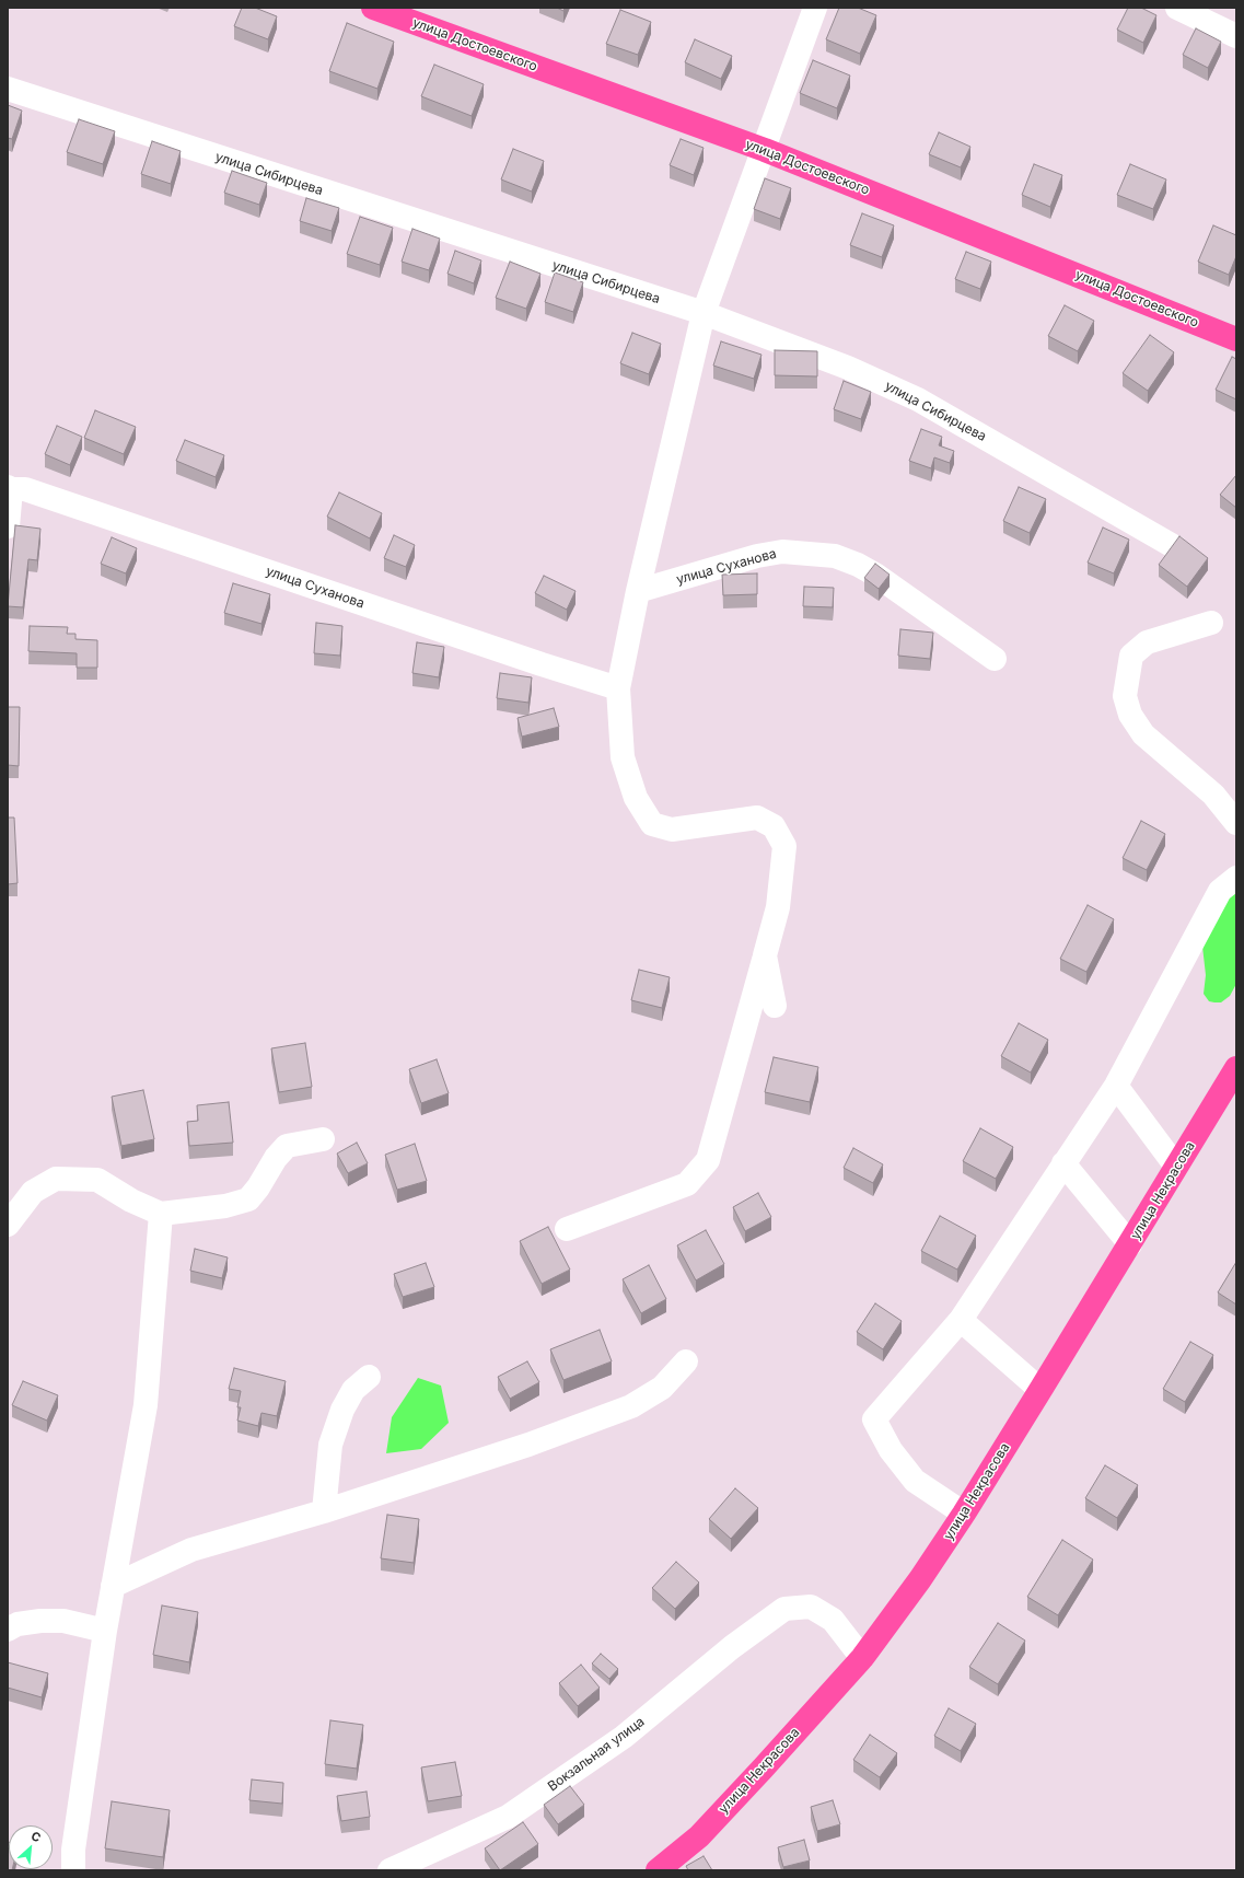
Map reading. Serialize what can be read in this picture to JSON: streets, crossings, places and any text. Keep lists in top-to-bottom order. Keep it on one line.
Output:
{"streets":{"main road":["улица Достоевского","улица Некрасова"],"street":["улица Сибирцева","улица Суханова","Вокзальная улица"]},"crossings":[["улица Некрасова","Вокзальная улица"]],"north":"top right"}
